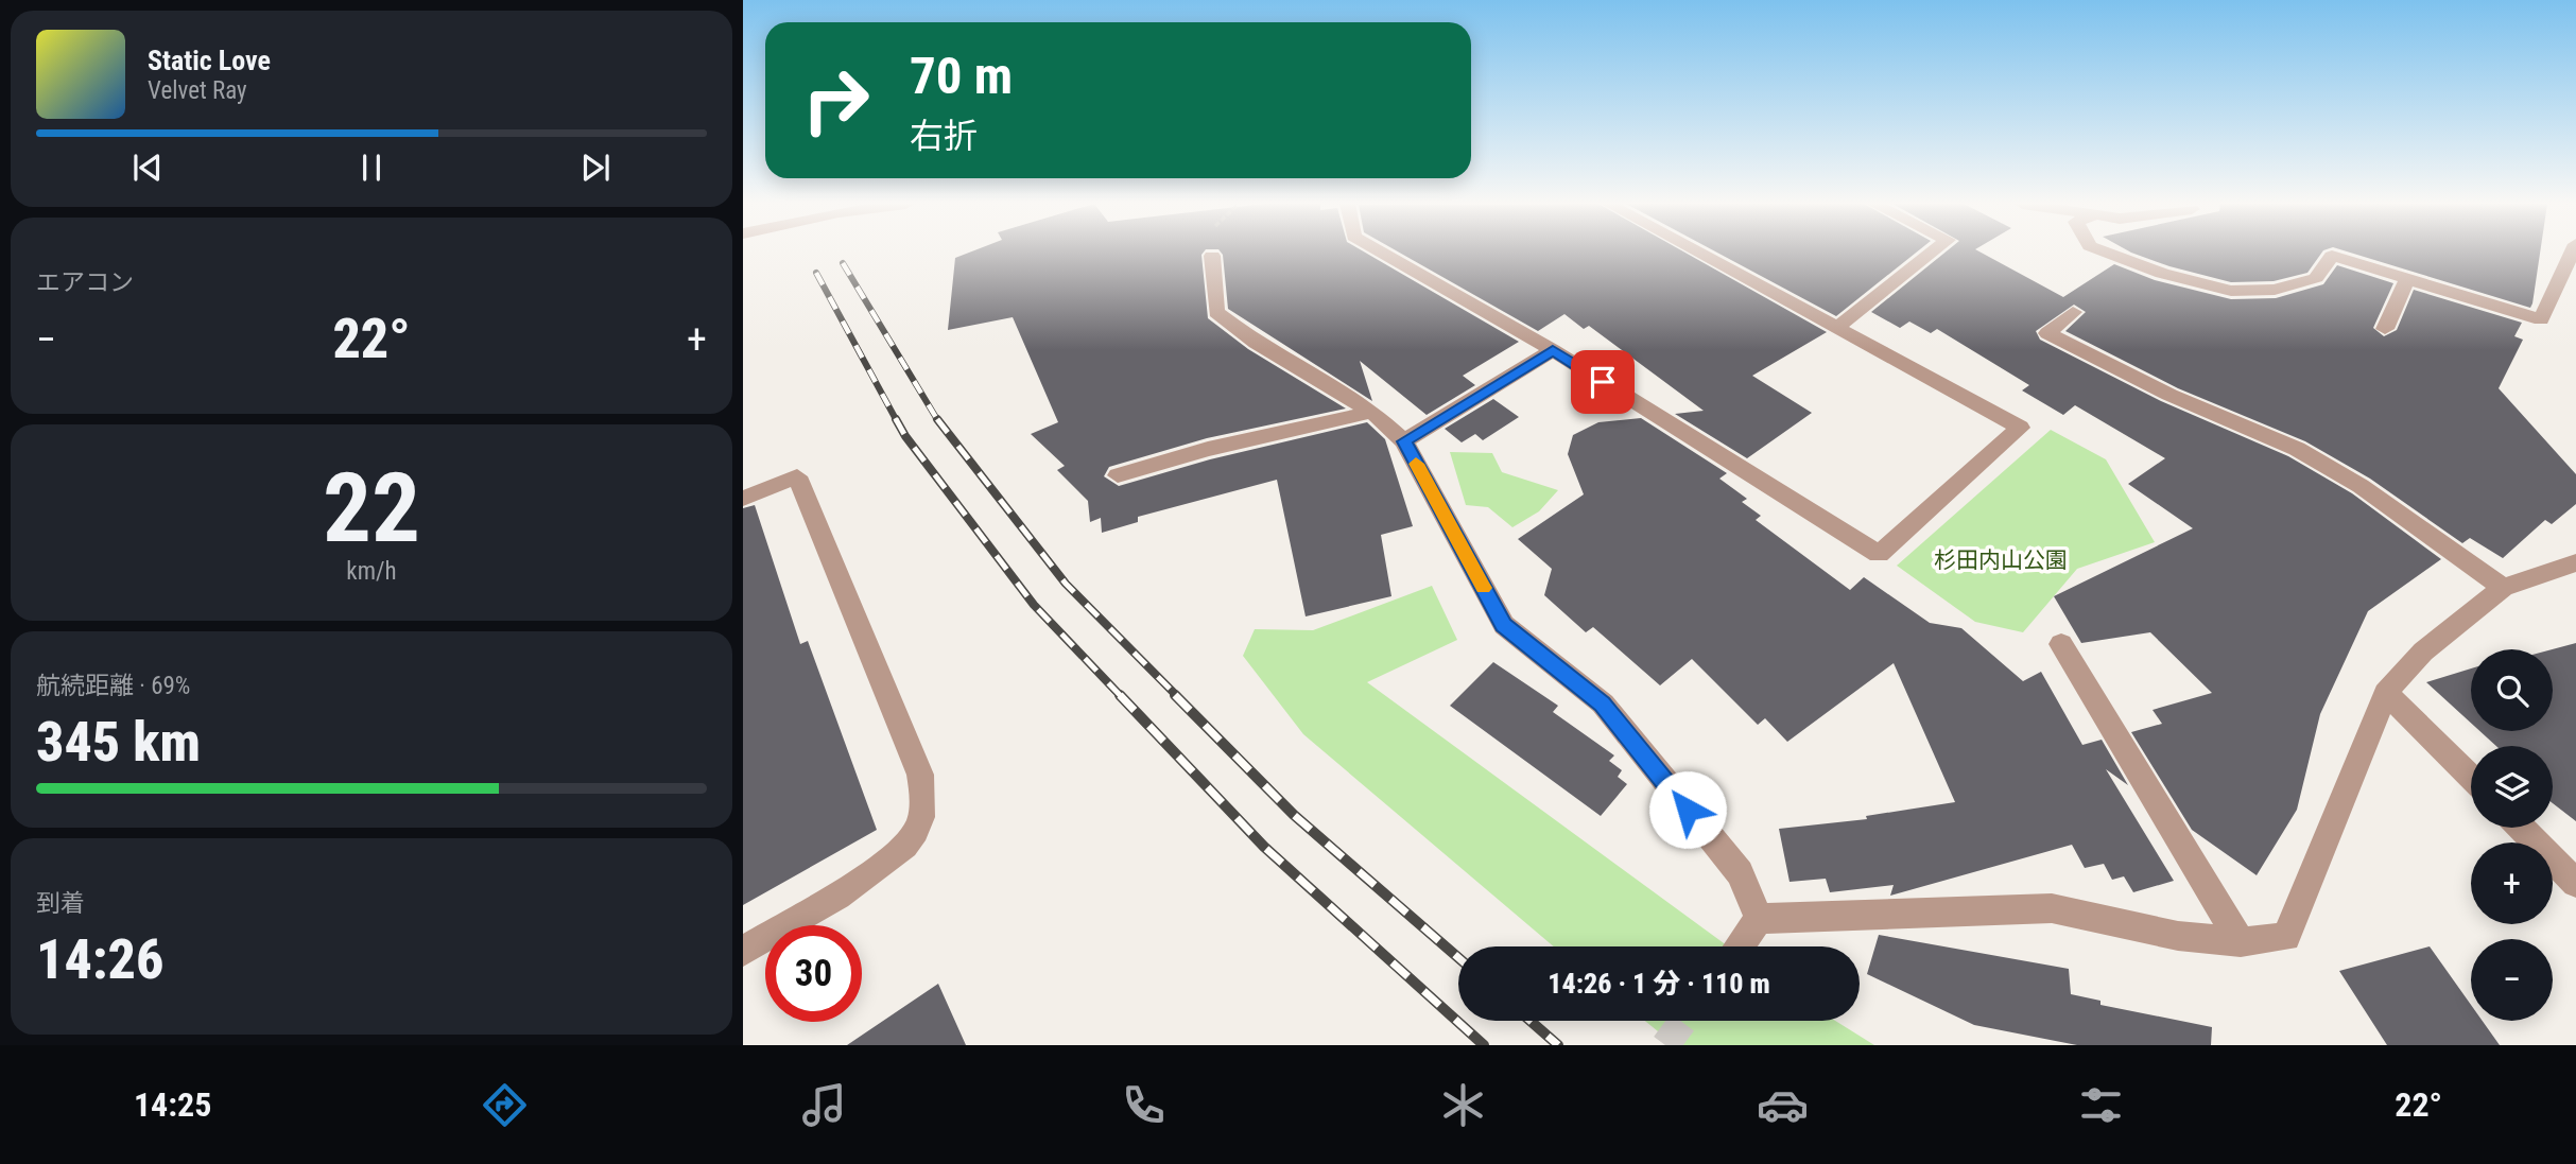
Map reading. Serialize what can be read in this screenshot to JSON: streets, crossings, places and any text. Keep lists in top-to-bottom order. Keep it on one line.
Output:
{"parks":["杉田内山公園"],"page":{"turn":["70 m","右折"],"song":["Static Love","Velvet Ray"],"tile":["エアコン",["22","km/h"],["航続距離 · 69%","345 km"],["到着","14:26"]],"heat":["−","22°","+"],"map_buttons":["+","−"],"limit":"30","trip":"14:26 · 1 分 · 110 m","tabs":["14:25","22°"]}}
